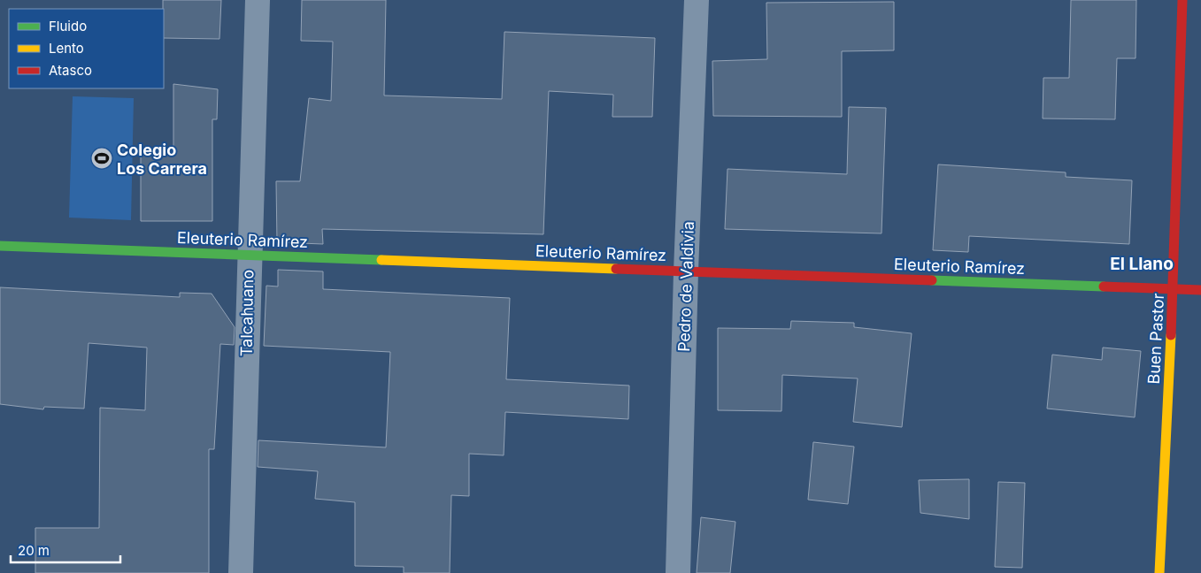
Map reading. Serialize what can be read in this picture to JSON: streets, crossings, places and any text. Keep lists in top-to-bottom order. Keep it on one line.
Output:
{"streets":{"street":["Eleuterio Ramírez","Pedro de Valdivia","Talcahuano","Buen Pastor"]},"crossings":[["Eleuterio Ramírez","Pedro de Valdivia"],["Eleuterio Ramírez","Talcahuano"],["Eleuterio Ramírez","Buen Pastor"]],"districts":["El Llano"],"places":{"sports":["Colegio Los Carrera"]},"legend":["Fluido","Lento","Atasco"],"scale_bar":"20 m"}
